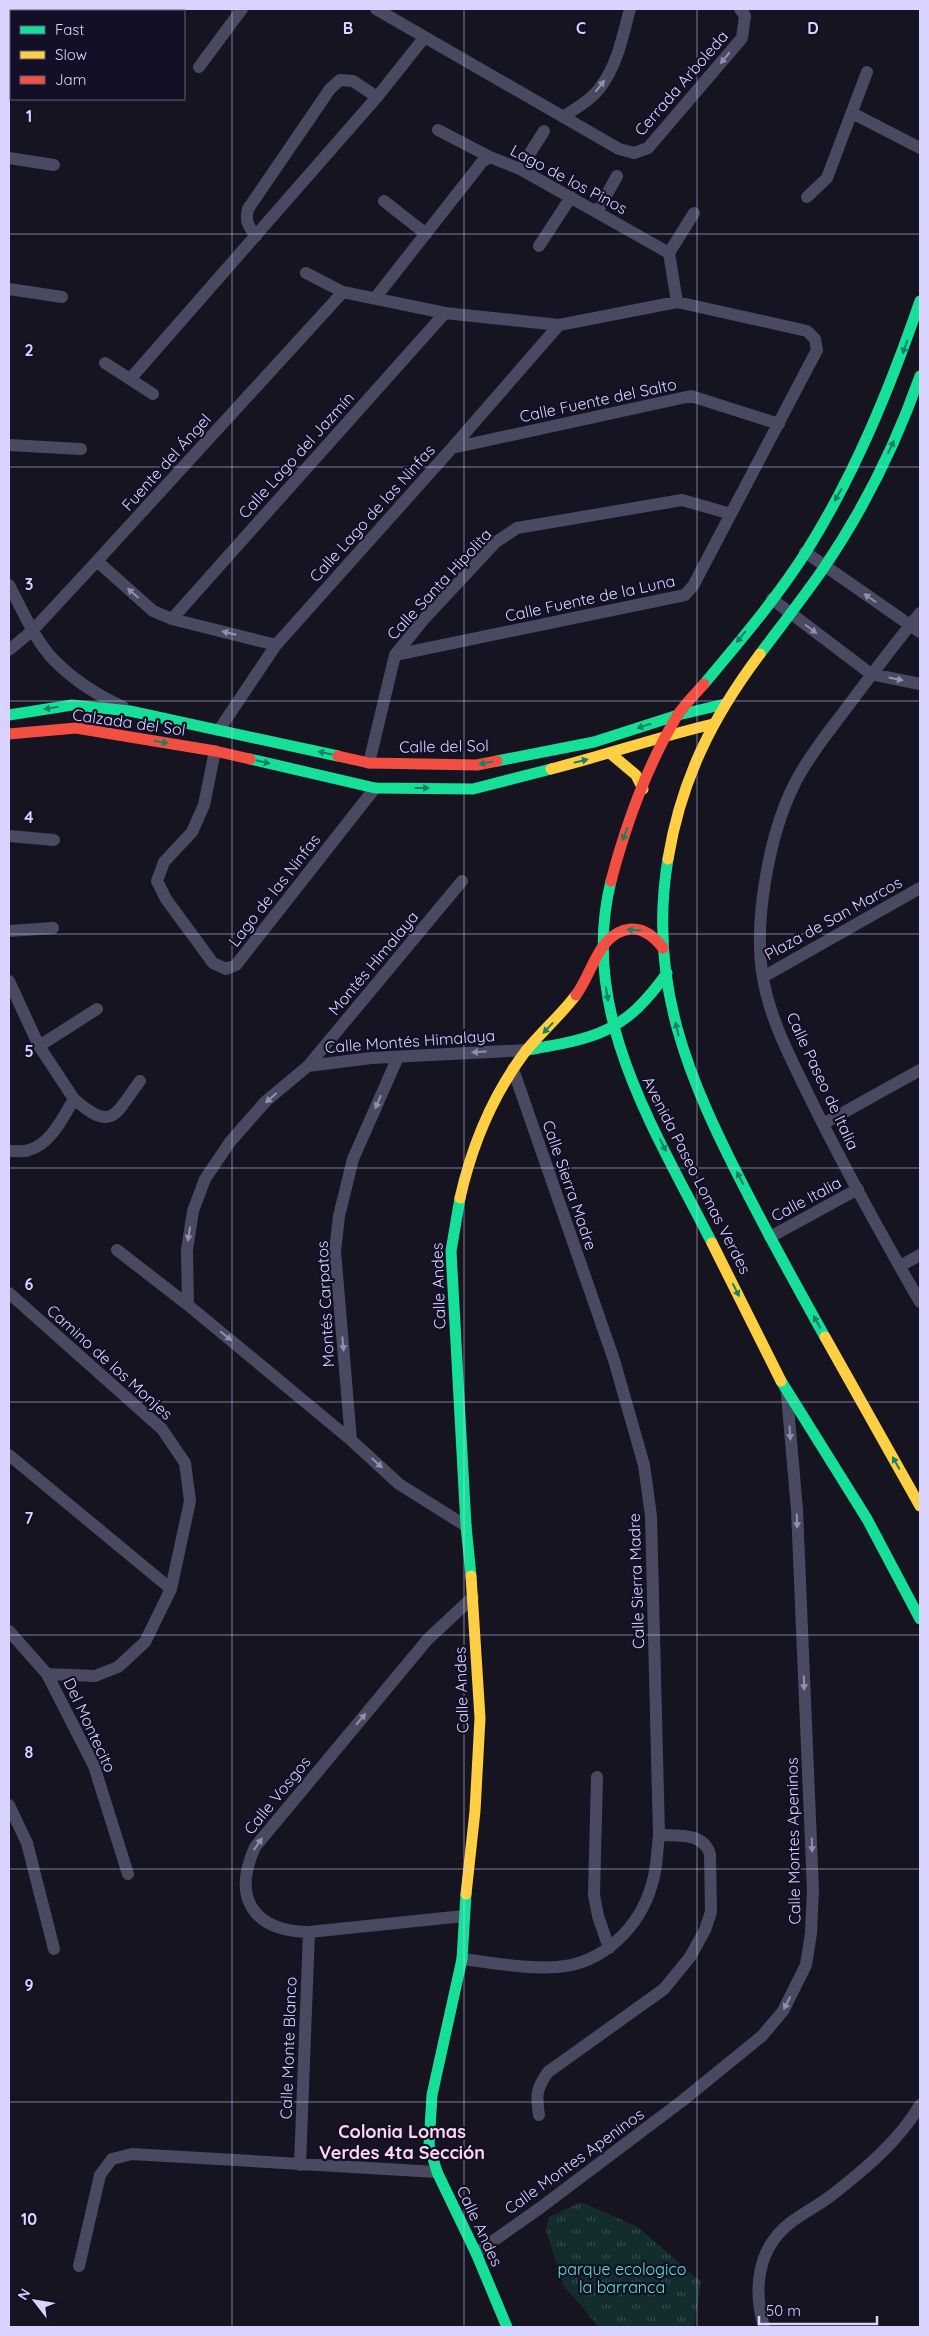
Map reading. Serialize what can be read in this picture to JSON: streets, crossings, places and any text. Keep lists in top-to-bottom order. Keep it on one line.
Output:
{"streets":{"street":["Cerrada Arboleda","Lago de los Pinos","Calle Fuente del Salto","Calle Lago del Jazmín","Fuente del Ángel","Calle Lago de las Ninfas","Calle Santa Hipolita","Calle Fuente de la Luna","Calzada del Sol","Calle del Sol","Lago de las Ninfas","Plaza de San Marcos","Montés Himalaya","Calle Montés Himalaya","Calle Paseo de Italia","Avenida Paseo Lomas Verdes","Calle Sierra Madre","Calle Italia","Calle Andes","Montés Carpatos","Camino de los Monjes","Del Montecito","Calle Vosgos","Calle Montes Apeninos","Calle Monte Blanco"]},"crossings":[["Calle Fuente del Salto","Calle Lago de las Ninfas"],["Calle Fuente del Salto","Calle Fuente de la Luna"],["Calle Lago de las Ninfas","Calzada del Sol"],["Calle Lago de las Ninfas","Calle del Sol"],["Calle Santa Hipolita","Calle Fuente de la Luna"],["Calle Santa Hipolita","Calle del Sol"],["Calzada del Sol","Calle del Sol"],["Calzada del Sol","Lago de las Ninfas"],["Calle del Sol","Avenida Paseo Lomas Verdes"],["Plaza de San Marcos","Calle Paseo de Italia"],["Montés Himalaya","Calle Montés Himalaya"],["Calle Montés Himalaya","Avenida Paseo Lomas Verdes"],["Calle Montés Himalaya","Calle Andes"],["Calle Montés Himalaya","Montés Carpatos"],["Calle Paseo de Italia","Calle Italia"],["Avenida Paseo Lomas Verdes","Calle Montes Apeninos"],["Calle Sierra Madre","Calle Andes"],["Calle Andes","Calle Vosgos"],["Calle Andes","Calle Montes Apeninos"],["Camino de los Monjes","Del Montecito"],["Calle Vosgos","Calle Monte Blanco"]],"one_way":["Calle Montés Himalaya","Montés Carpatos","Calle Vosgos","Calle Montes Apeninos"],"districts":["Colonia Lomas Verdes 4ta Sección"],"parks":["parque ecologico la barranca"],"legend":["Fast","Slow","Jam"],"scale_bar":"50 m","north":"top left","grid":{"columns":["B","C","D"],"rows":["1","2","3","4","5","6","7","8","9","10"]}}
